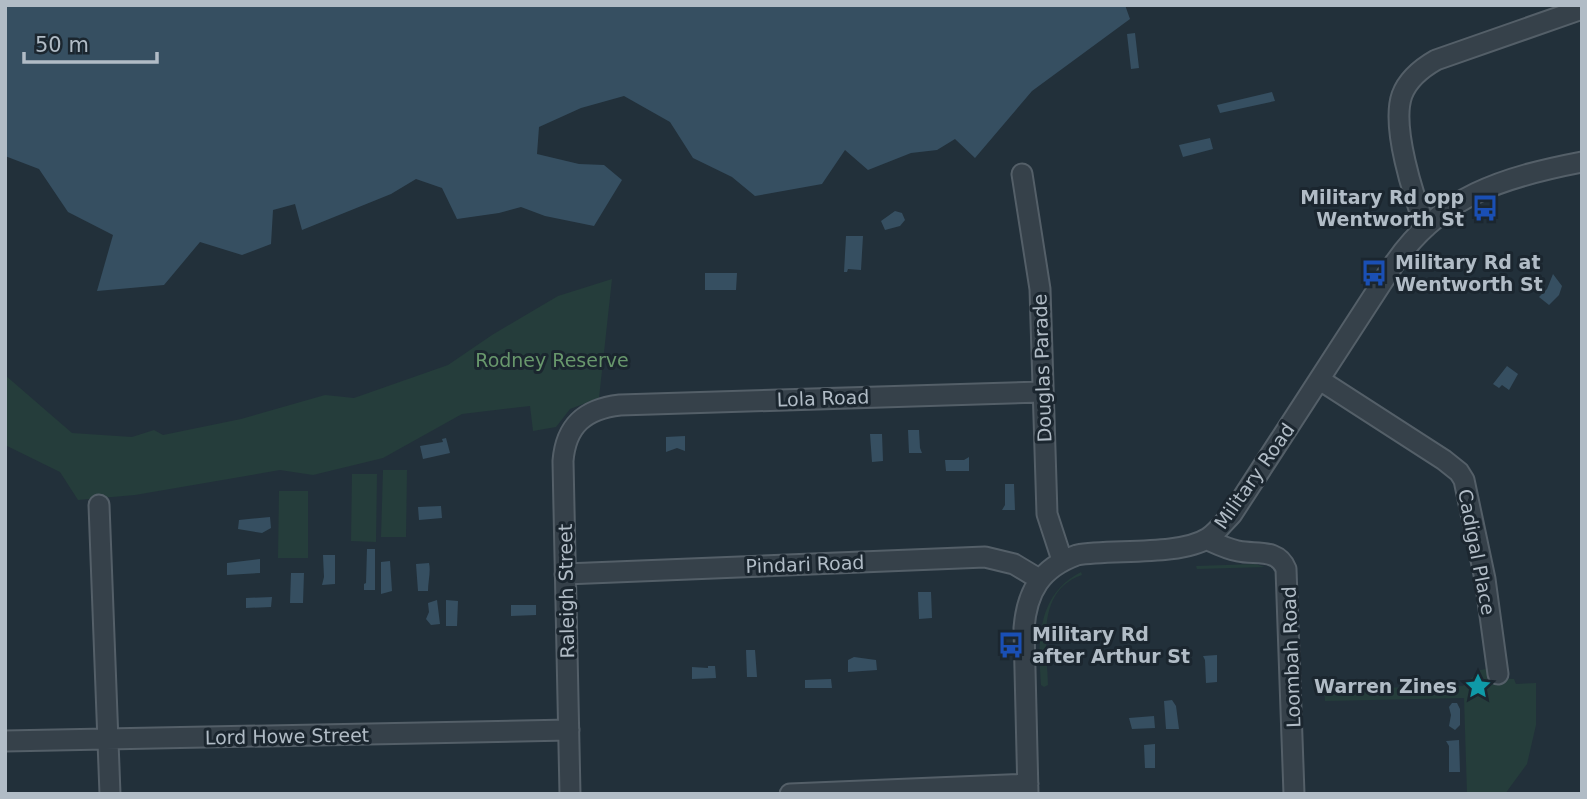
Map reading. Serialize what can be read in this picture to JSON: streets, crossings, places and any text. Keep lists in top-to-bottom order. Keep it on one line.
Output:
{"streets":{"street":["Douglas Parade","Lola Road","Military Road","Cadigal Place","Pindari Road","Raleigh Street","Loombah Road","Lord Howe Street"]},"crossings":[["Douglas Parade","Lola Road"],["Douglas Parade","Military Road"],["Lola Road","Raleigh Street"],["Military Road","Cadigal Place"],["Military Road","Pindari Road"],["Military Road","Loombah Road"],["Pindari Road","Raleigh Street"],["Raleigh Street","Lord Howe Street"]],"parks":["Rodney Reserve"],"places":{"bus stop":["Military Rd opp Wentworth St","Military Rd at Wentworth St","Military Rd after Arthur St"],"place":["Warren Zines"]},"scale_bar":"50 m"}
